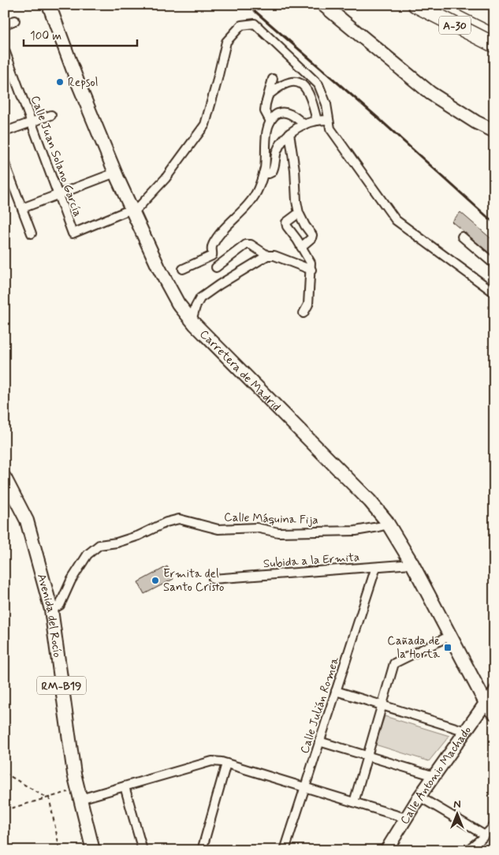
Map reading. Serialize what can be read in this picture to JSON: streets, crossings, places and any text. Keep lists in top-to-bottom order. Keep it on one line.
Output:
{"streets":{"highway":["A-30"],"main road":["Carretera de Madrid","Avenida del Rocío","RM-B19","Calle Antonio Machado"],"street":["Calle Juan Solano García","Calle Máquina Fija","Subida a la Ermita","Calle Julián Romea"]},"crossings":[["Calle Juan Solano García","Carretera de Madrid"],["Carretera de Madrid","Calle Máquina Fija"],["Carretera de Madrid","Subida a la Ermita"],["Carretera de Madrid","Calle Antonio Machado"],["Calle Máquina Fija","Avenida del Rocío"],["Subida a la Ermita","Calle Julián Romea"]],"places":{"other":["Repsol","Ermita del Santo Cristo"],"transit":["Cañada de la Horta"]},"scale_bar":"100 m","north":"top"}
